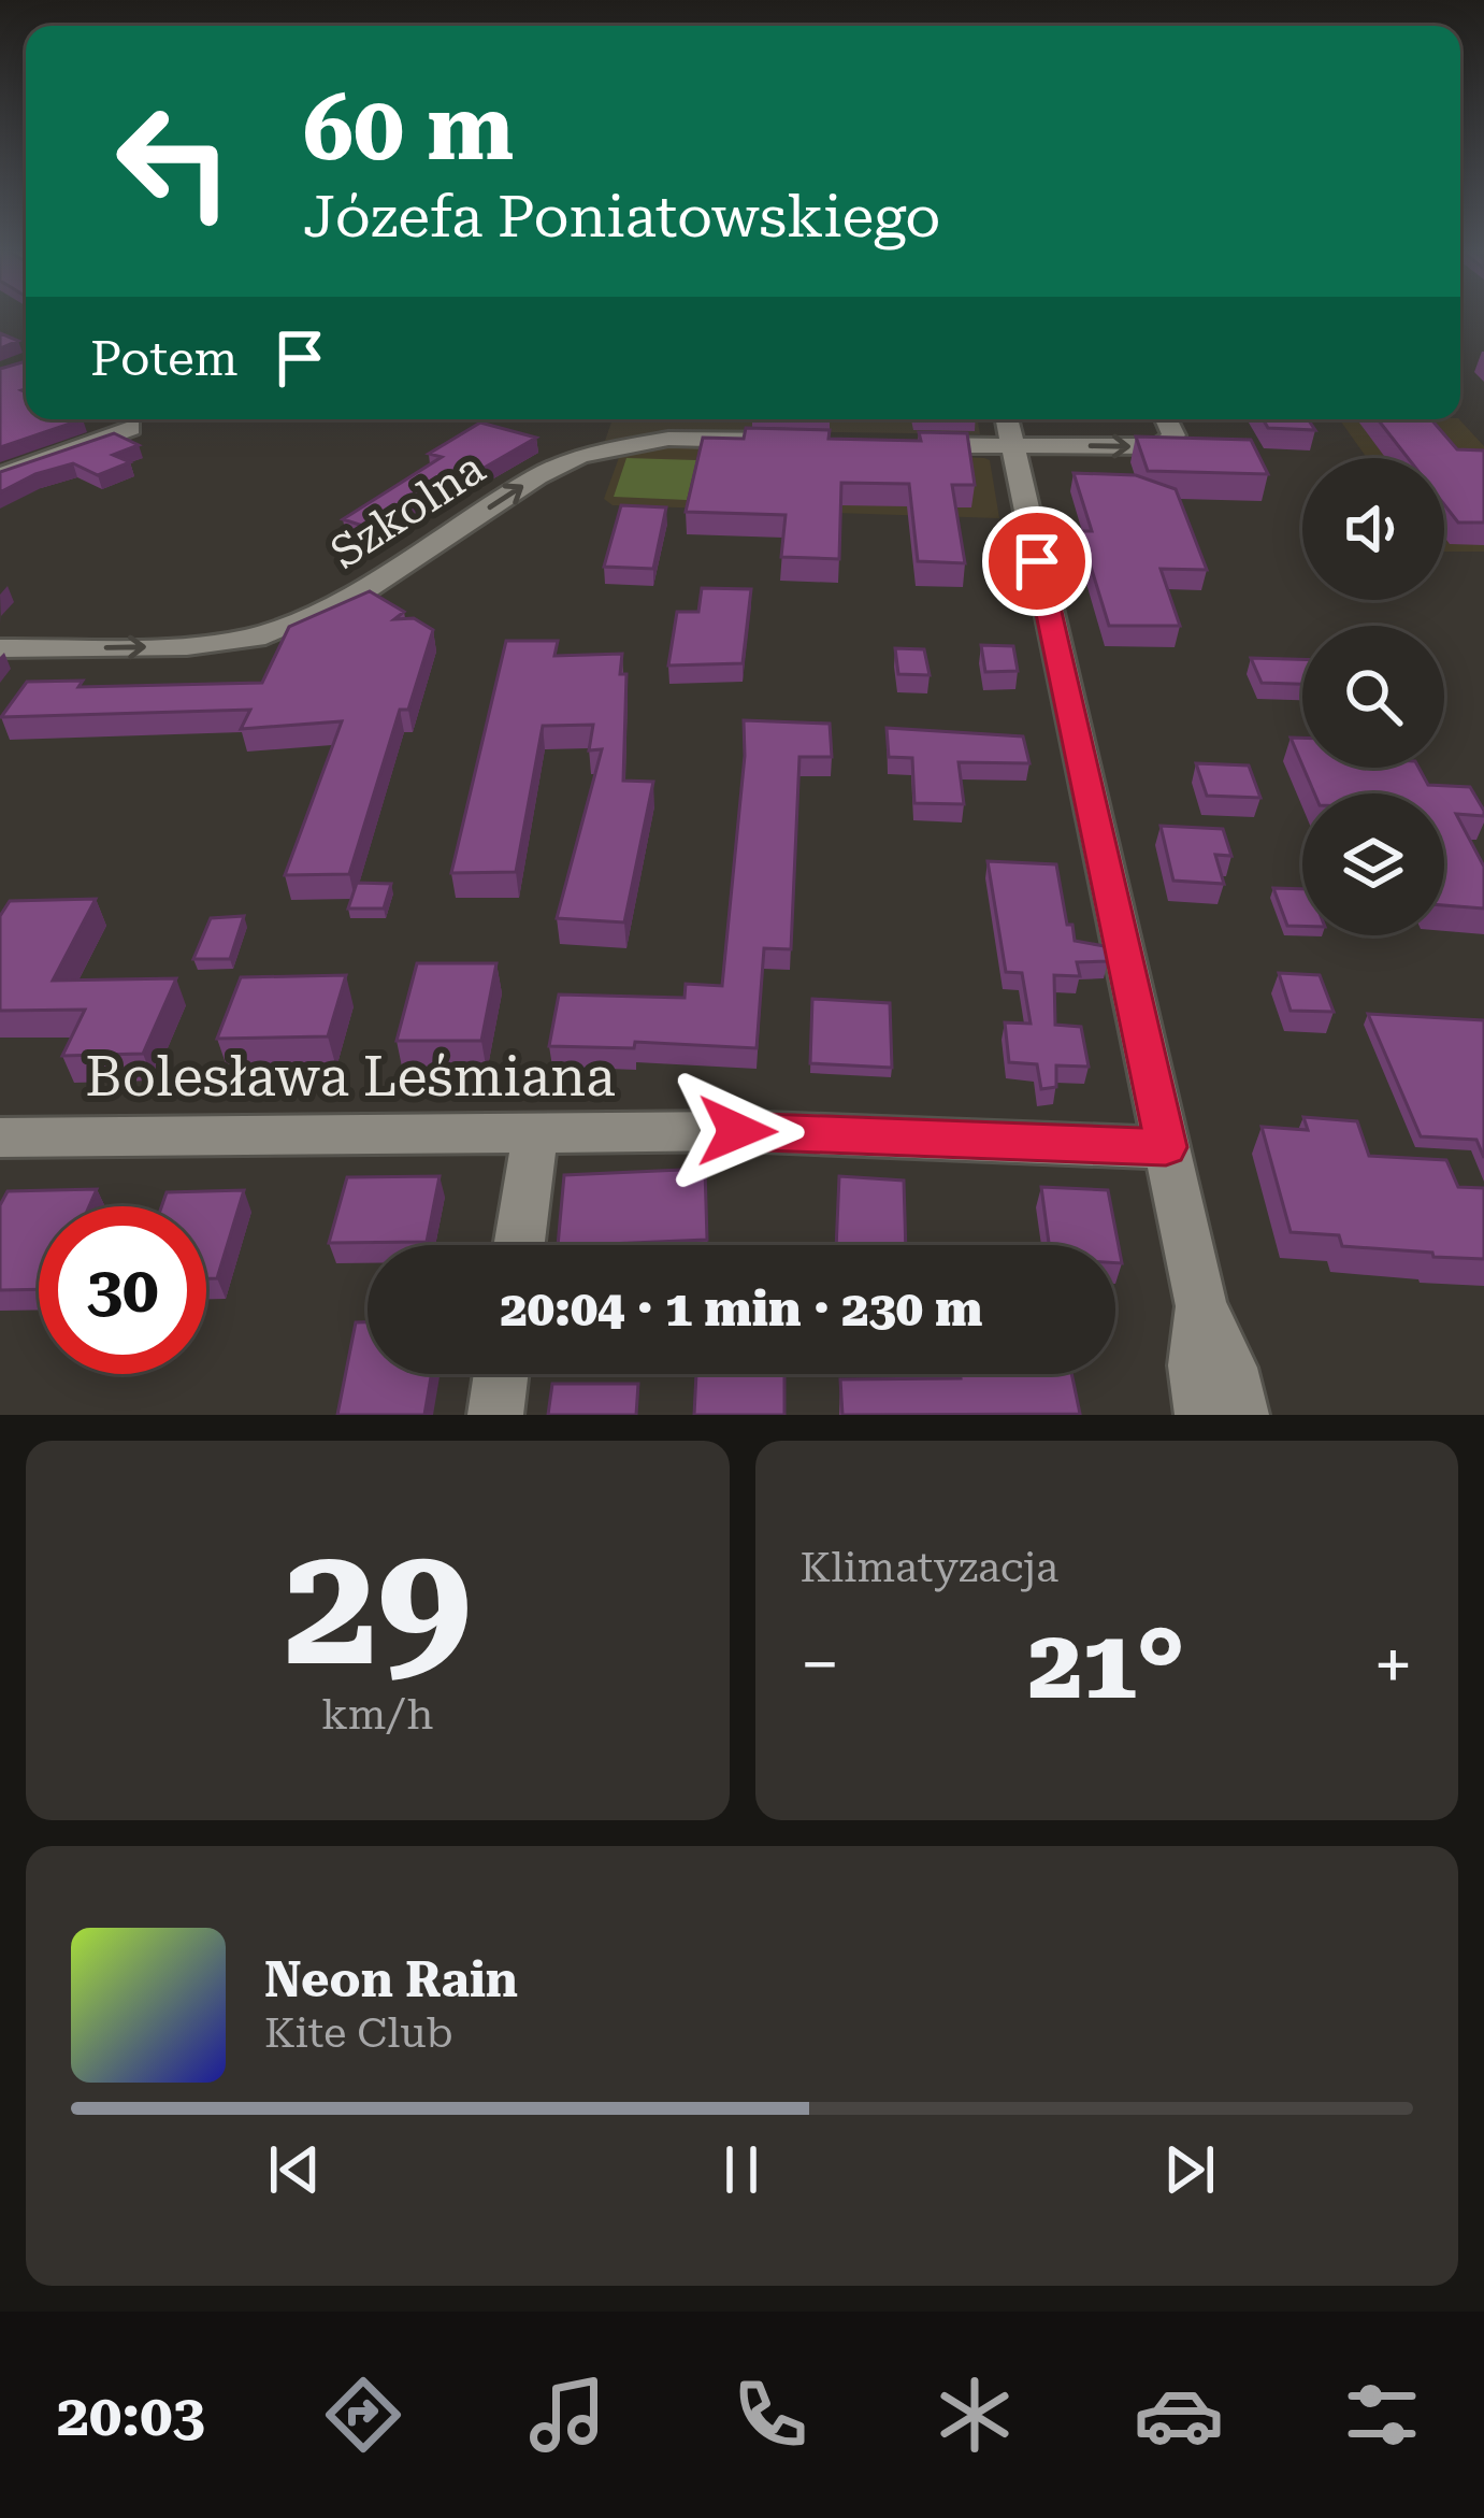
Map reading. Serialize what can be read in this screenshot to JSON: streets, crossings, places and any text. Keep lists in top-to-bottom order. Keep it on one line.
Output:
{"streets":{"street":["Szkolna","Bolesława Leśmiana"]},"one_way":["Szkolna"],"page":{"turn":["60 m","Józefa Poniatowskiego"],"then":"Potem","limit":"30","trip":"20:04 · 1 min · 230 m","tile":[["29","km/h"],"Klimatyzacja"],"heat":["−","21°","+"],"song":["Neon Rain","Kite Club"],"tabs":"20:03"}}
